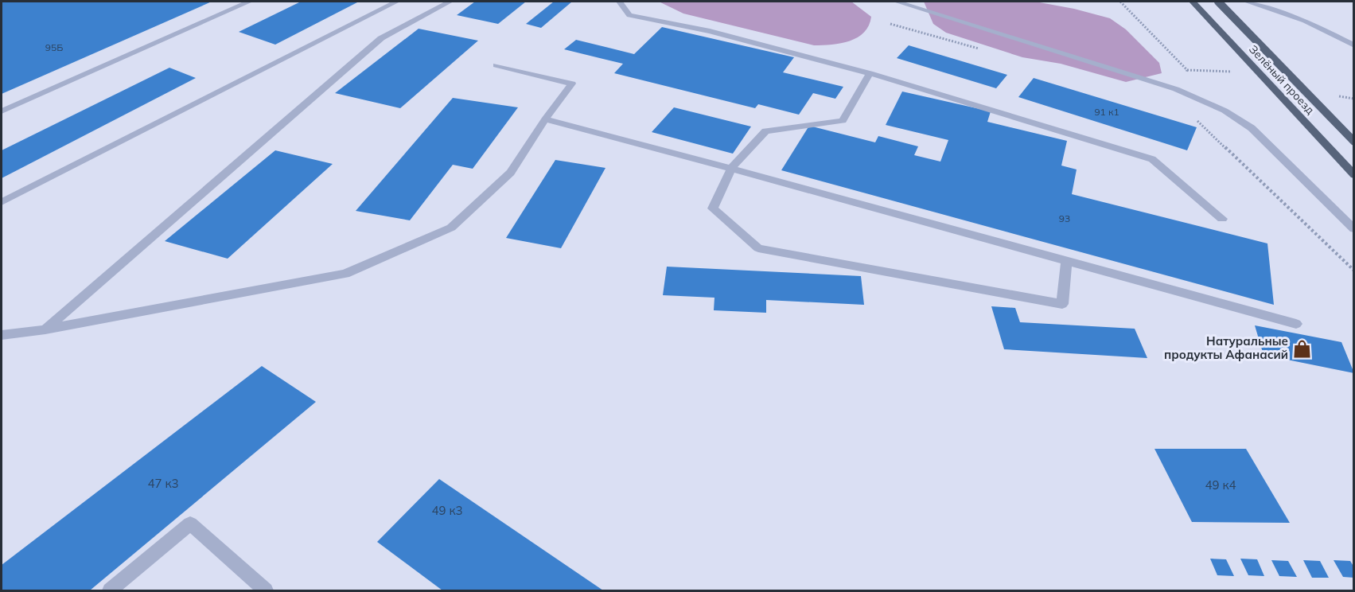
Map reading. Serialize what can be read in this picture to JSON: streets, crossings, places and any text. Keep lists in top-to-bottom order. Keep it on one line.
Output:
{"streets":{"main road":["Зелёный проезд"]},"places":{"shop":["Натуральные продукты Афанасий"]},"house_numbers":["95Б","91 к1","93","47 к3","49 к4","49 к3"]}
